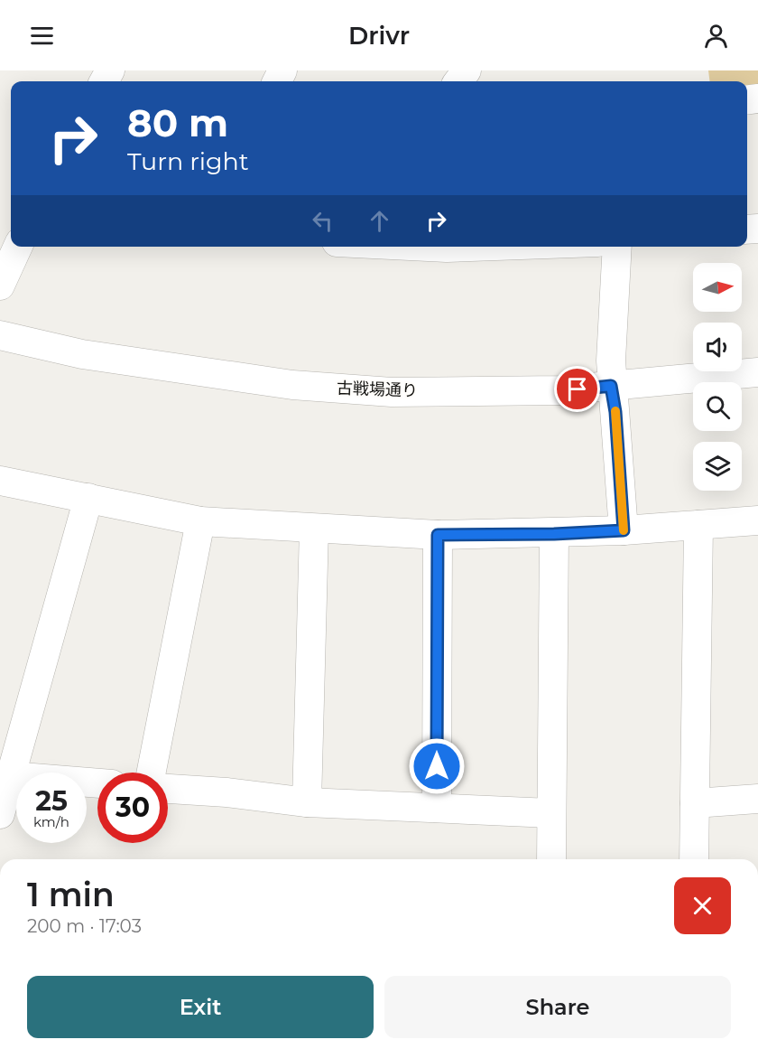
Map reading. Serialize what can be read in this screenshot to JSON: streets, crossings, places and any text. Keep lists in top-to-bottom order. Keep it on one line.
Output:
{"streets":{"street":["古戦場通り"]},"north":"right","page":{"header":"Drivr","turn":["80 m","Turn right"],"speed":"25 km/h","limit":"30","heading":["1 min","200 m · 17:03"],"buttons":["Exit","Share"]}}
